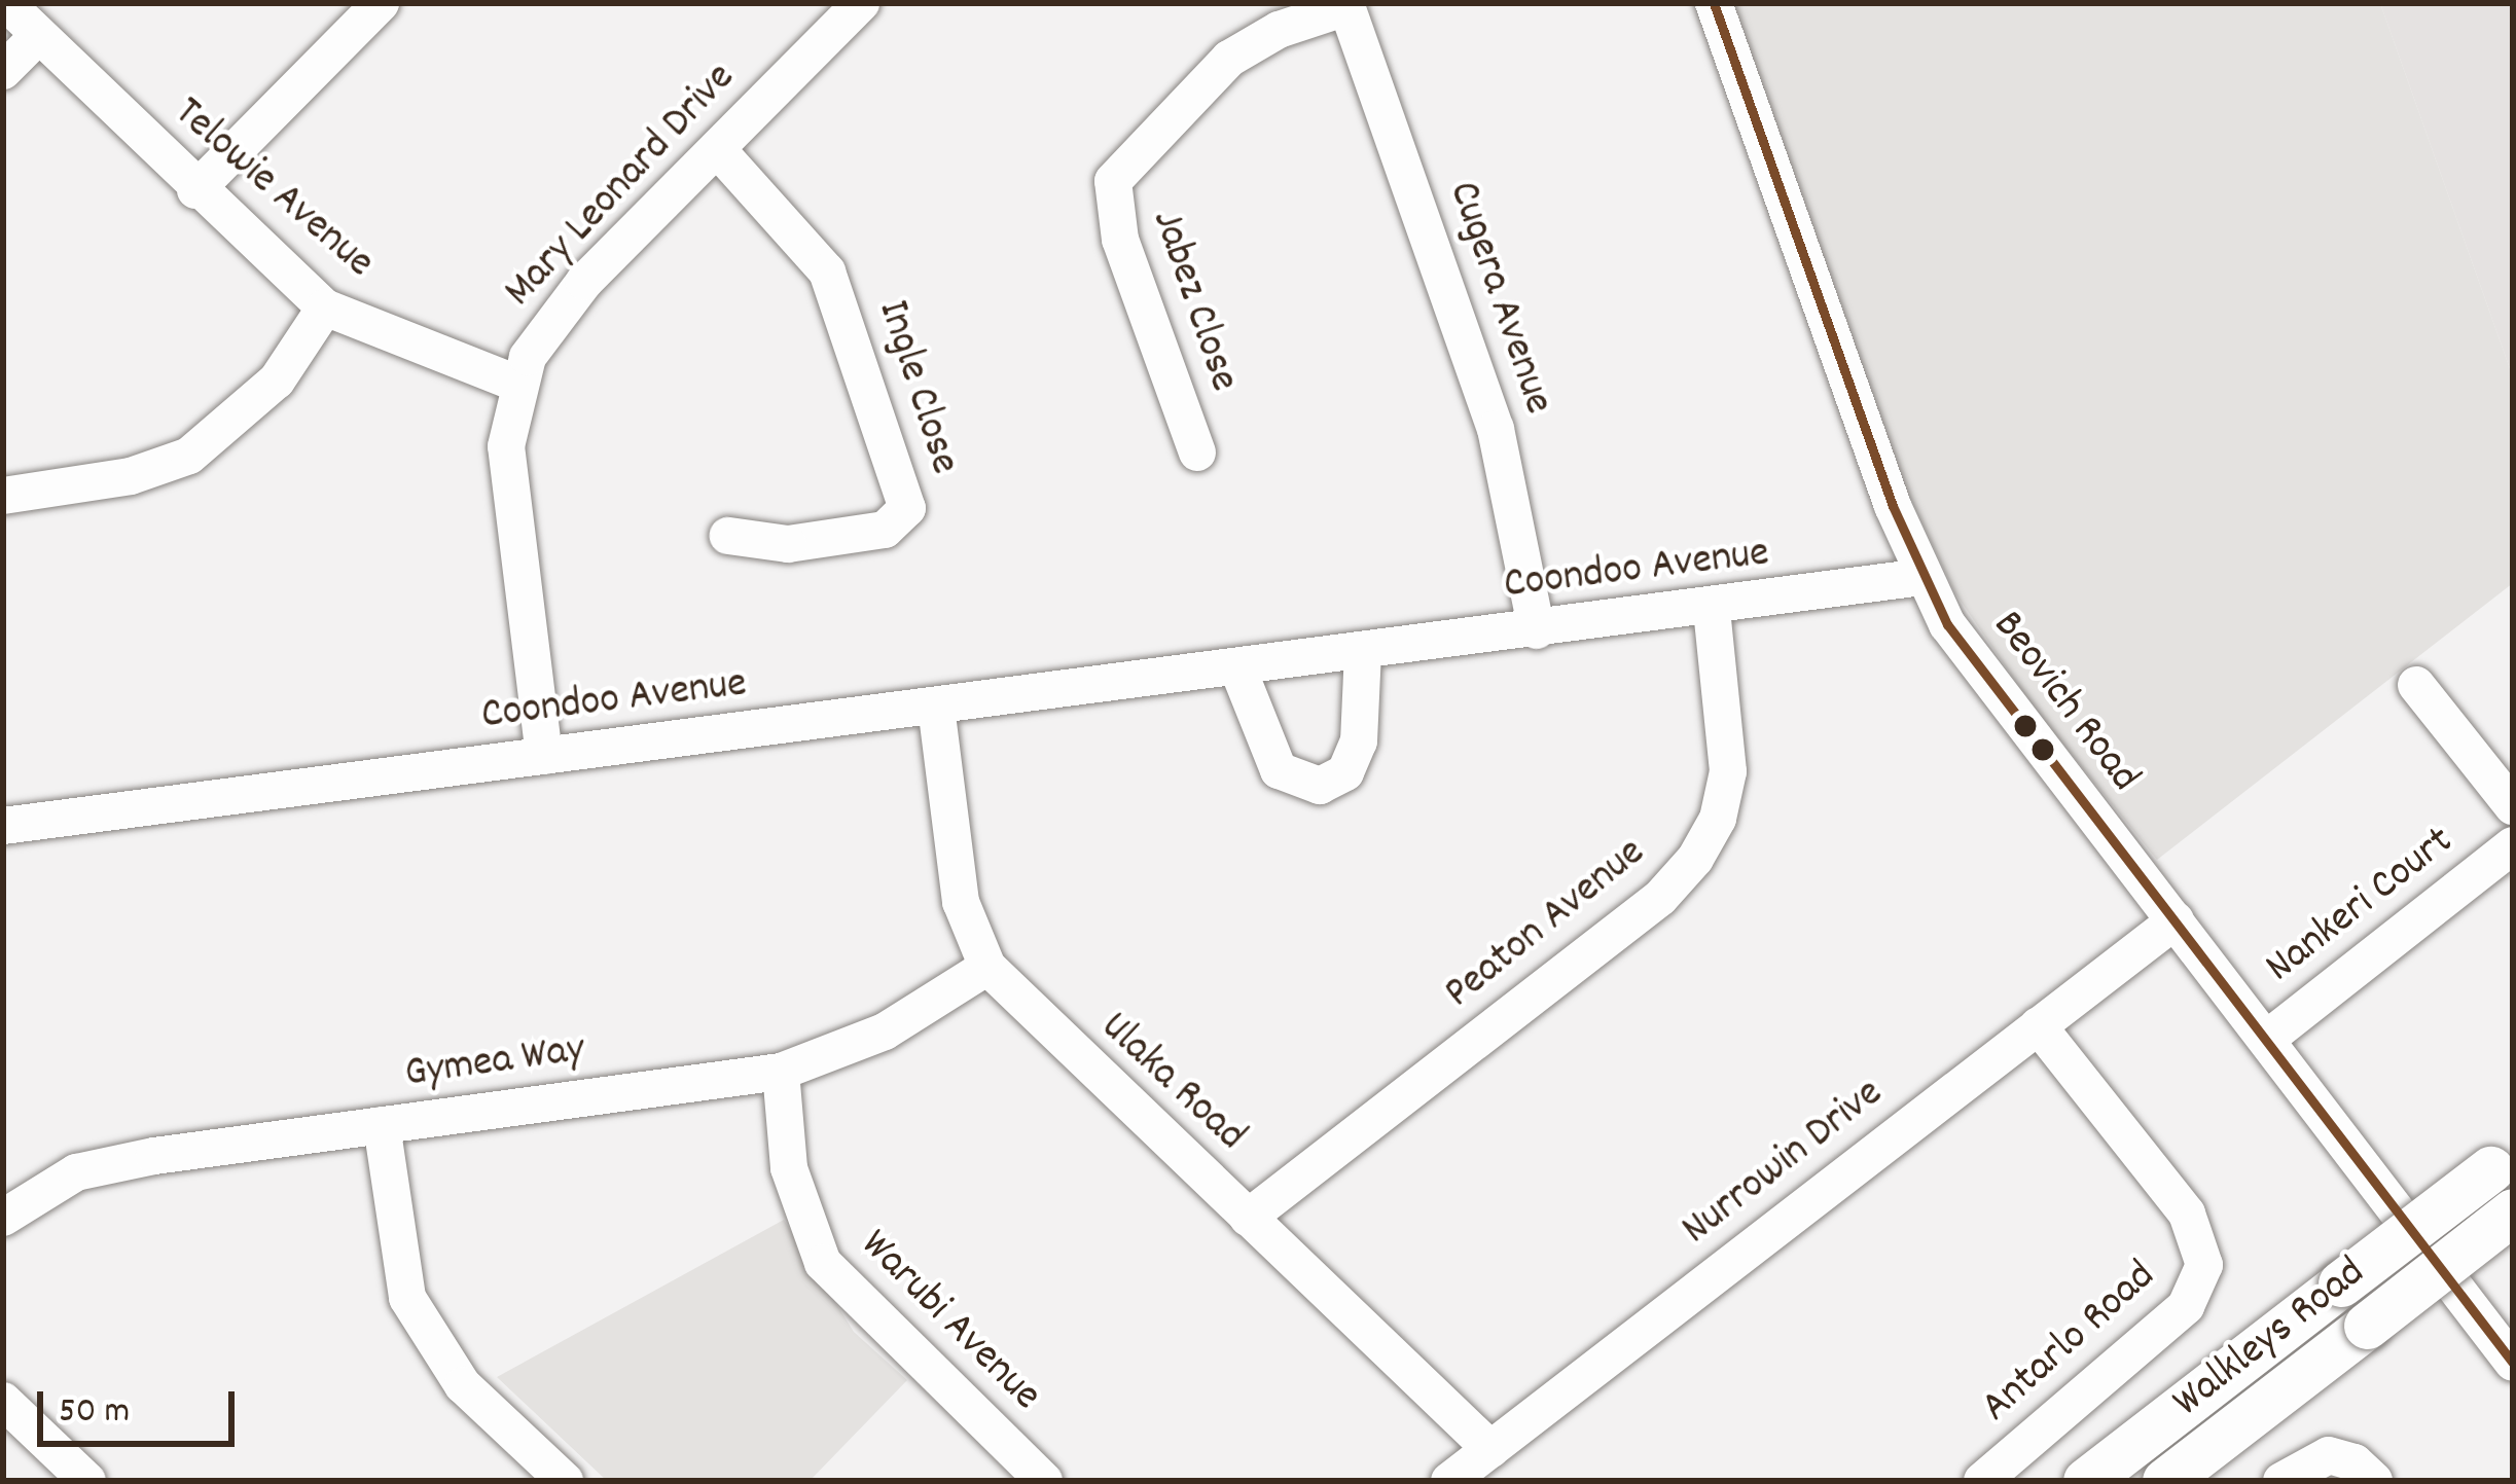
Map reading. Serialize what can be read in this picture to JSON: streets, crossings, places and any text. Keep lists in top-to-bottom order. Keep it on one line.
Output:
{"streets":{"main road":["Walkleys Road"],"street":["Mary Leonard Drive","Telowie Avenue","Cugera Avenue","Jabez Close","Ingle Close","Coondoo Avenue","Beovich Road","Nankeri Court","Peaton Avenue","Gymea Way","Ulaka Road","Nurrowin Drive","Warubi Avenue","Antarlo Road"]},"crossings":[["Mary Leonard Drive","Telowie Avenue"],["Mary Leonard Drive","Ingle Close"],["Mary Leonard Drive","Coondoo Avenue"],["Cugera Avenue","Jabez Close"],["Cugera Avenue","Coondoo Avenue"],["Coondoo Avenue","Beovich Road"],["Coondoo Avenue","Peaton Avenue"],["Coondoo Avenue","Ulaka Road"],["Beovich Road","Nankeri Court"],["Beovich Road","Nurrowin Drive"],["Peaton Avenue","Ulaka Road"],["Gymea Way","Ulaka Road"],["Gymea Way","Warubi Avenue"],["Ulaka Road","Nurrowin Drive"],["Nurrowin Drive","Antarlo Road"]],"scale_bar":"50 m"}
